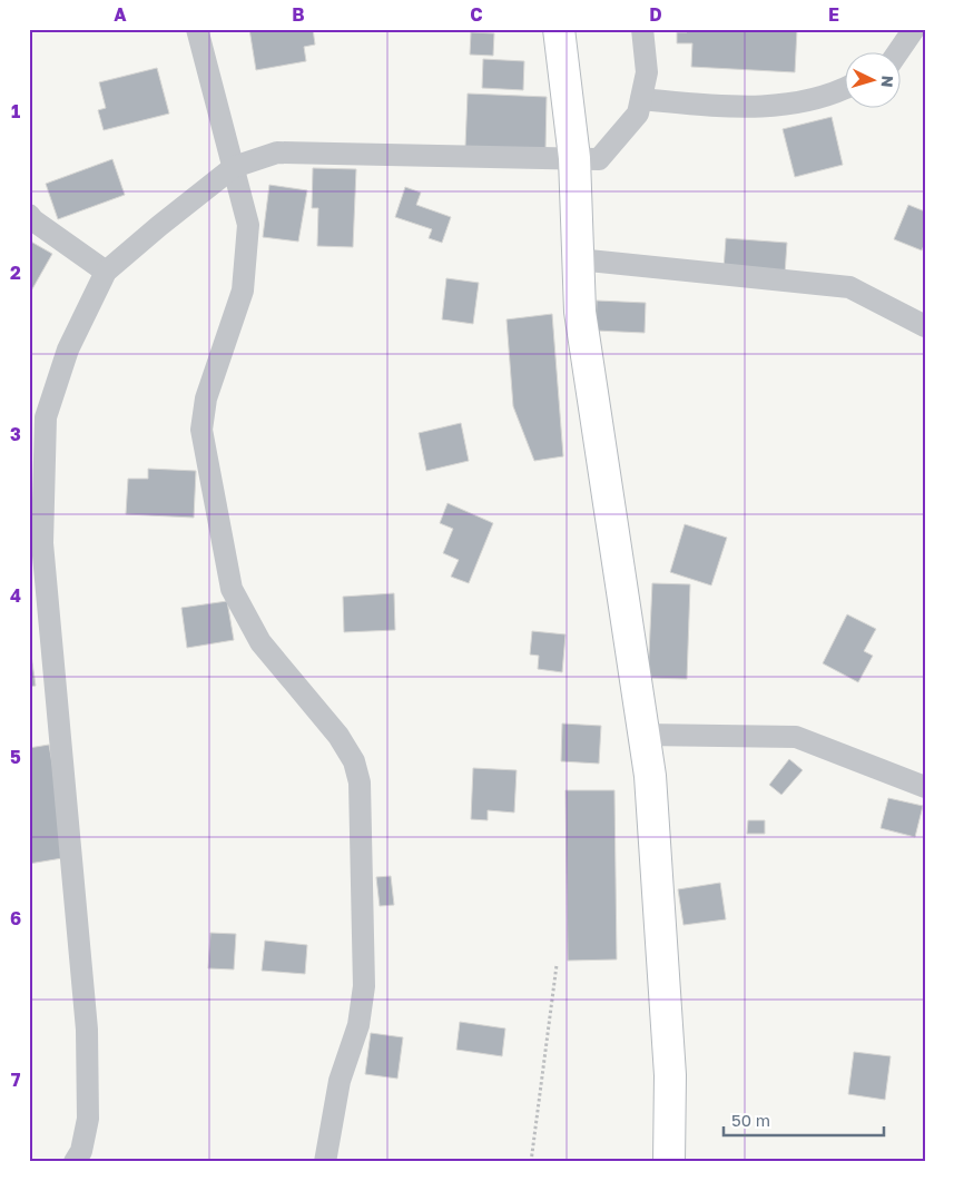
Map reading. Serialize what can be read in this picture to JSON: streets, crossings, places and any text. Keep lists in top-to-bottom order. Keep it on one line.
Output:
{"scale_bar":"50 m","north":"right","grid":{"columns":["A","B","C","D","E"],"rows":["1","2","3","4","5","6","7"]}}
